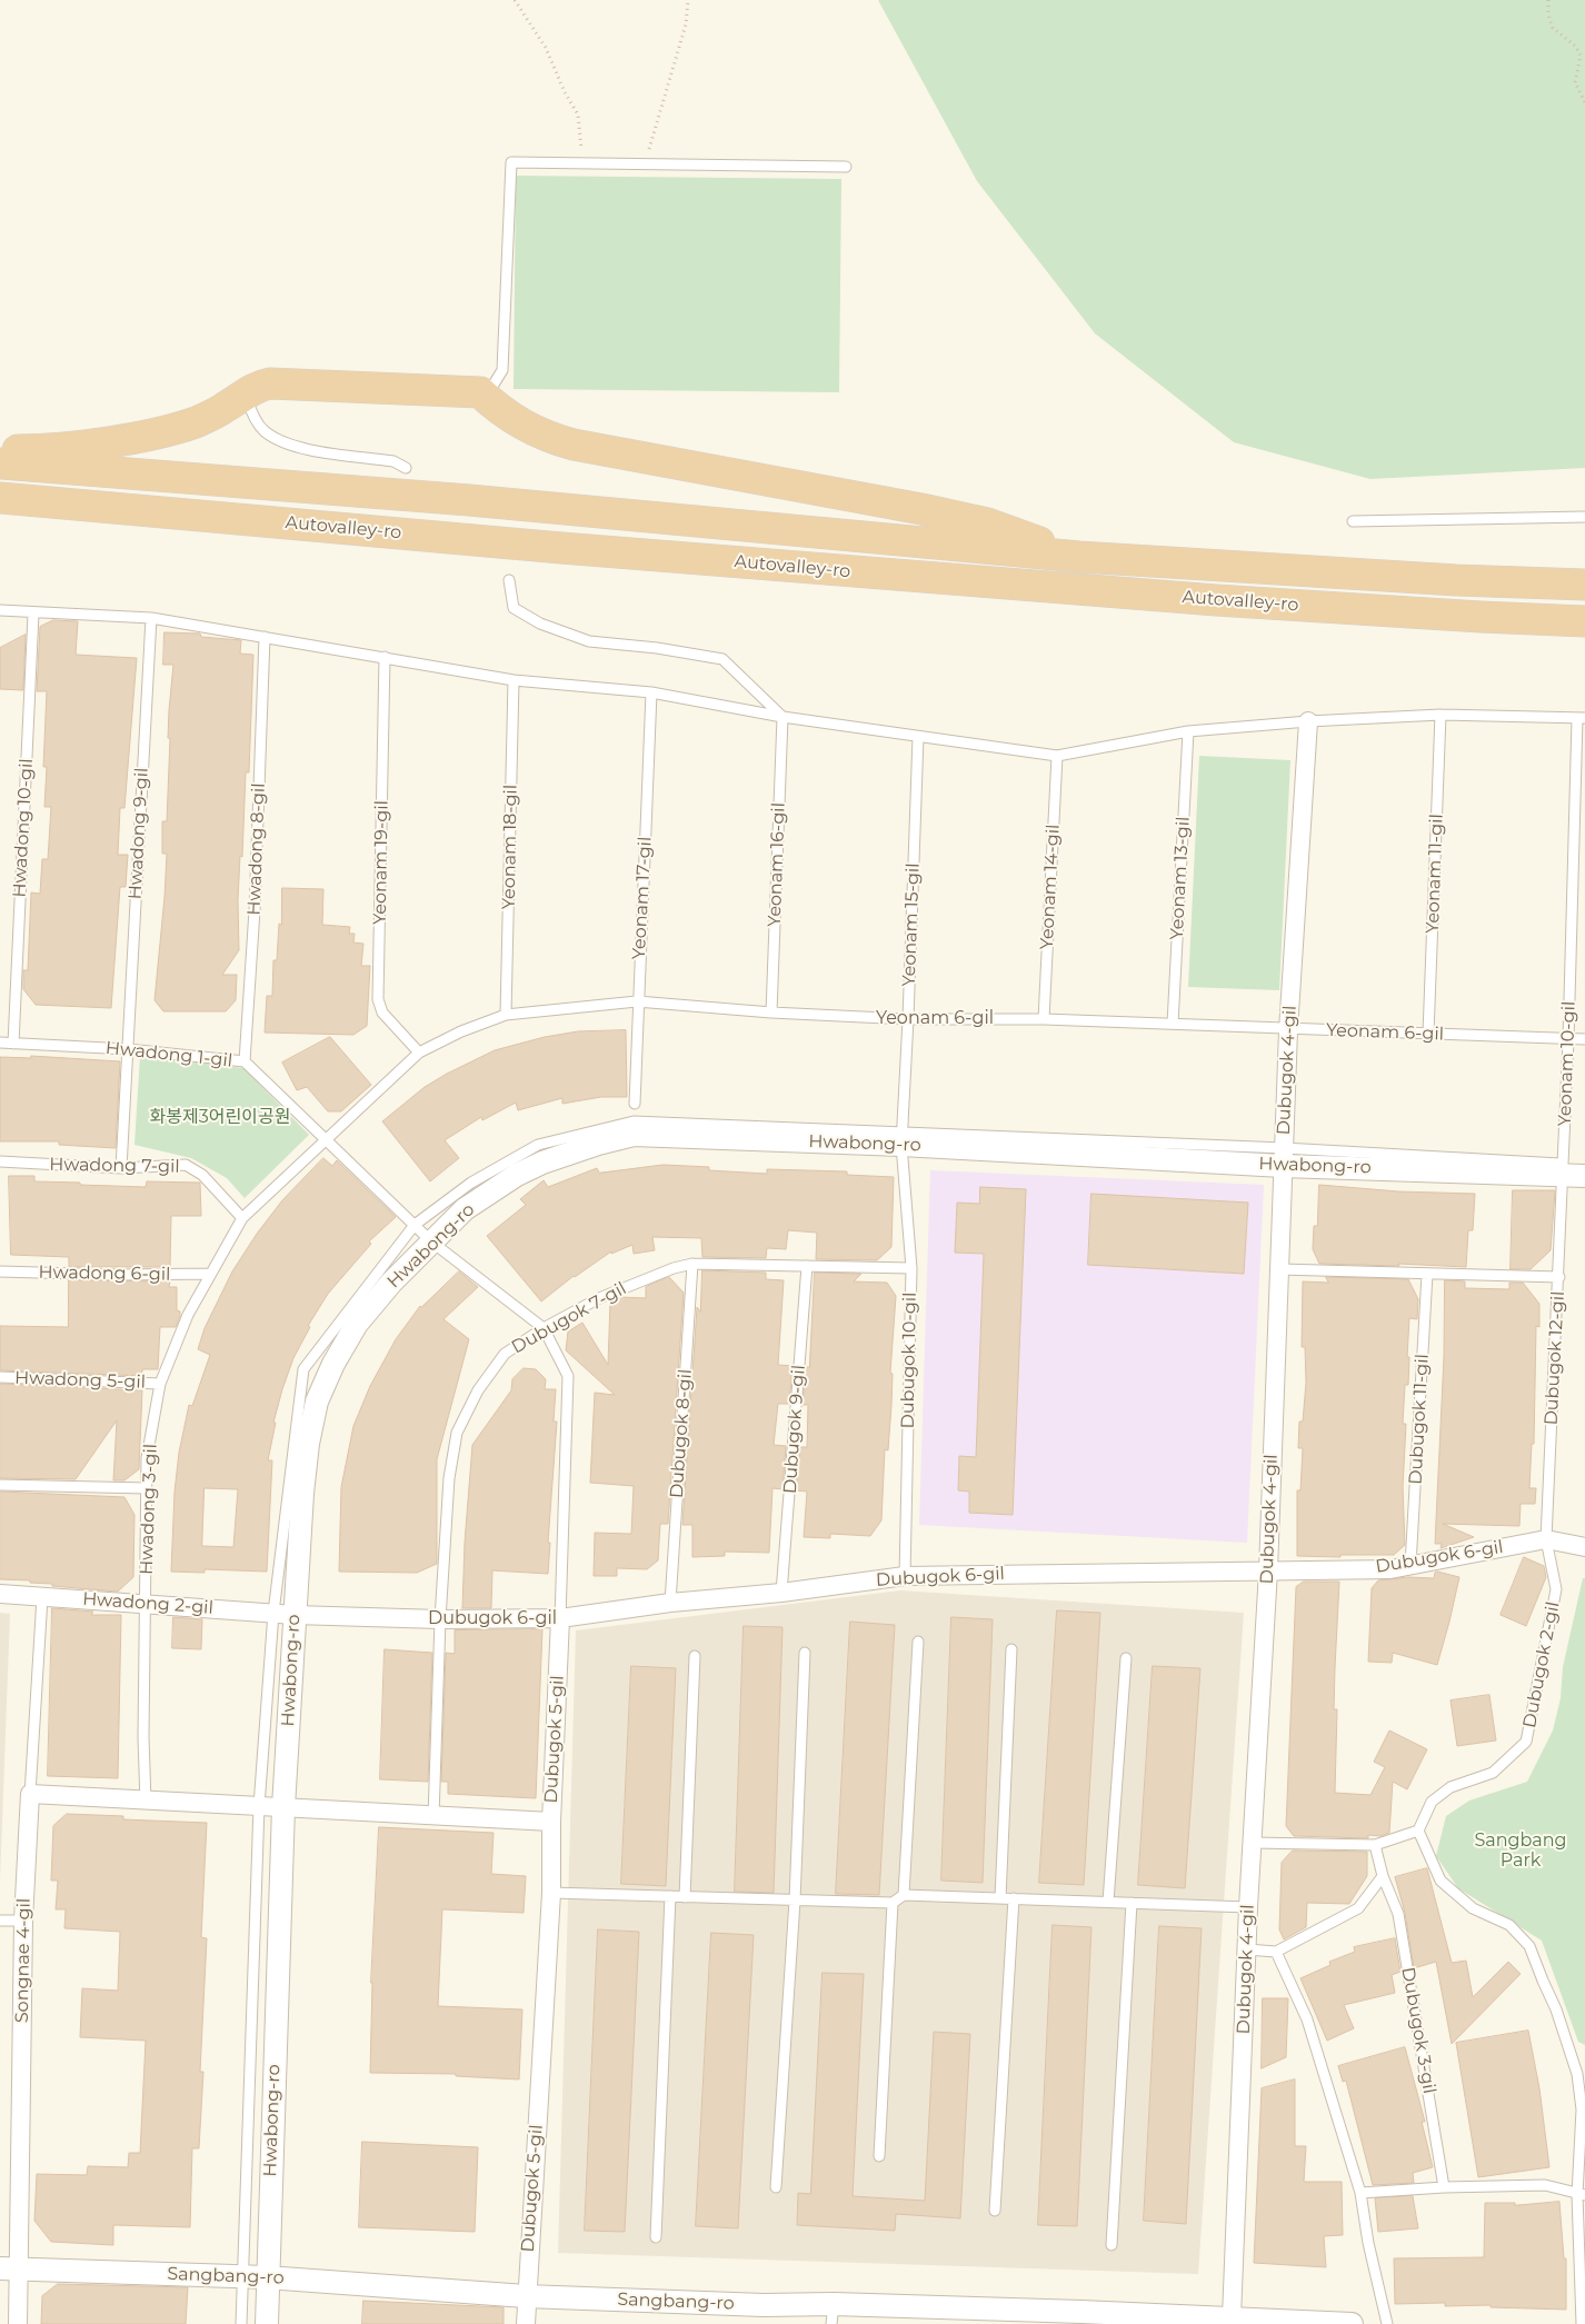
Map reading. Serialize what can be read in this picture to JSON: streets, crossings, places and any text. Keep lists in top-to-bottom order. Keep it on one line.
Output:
{"streets":{"highway":["Autovalley-ro"],"street":["Dubugok 4-gil","Hwabong-ro","Dubugok 6-gil","Hwadong 2-gil","Dubugok 5-gil","Songnae 4-gil","Sangbang-ro"],"lane":["Hwadong 10-gil","Hwadong 9-gil","Yeonam 18-gil","Hwadong 8-gil","Yeonam 19-gil","Yeonam 16-gil","Yeonam 11-gil","Yeonam 13-gil","Yeonam 14-gil","Yeonam 17-gil","Yeonam 15-gil","Yeonam 6-gil","Hwadong 1-gil","Yeonam 10-gil","Hwadong 7-gil","Hwadong 6-gil","Dubugok 7-gil","Dubugok 12-gil","Dubugok 10-gil","Hwadong 5-gil","Dubugok 11-gil","Dubugok 9-gil","Dubugok 8-gil","Hwadong 3-gil","Dubugok 2-gil","Dubugok 3-gil"]},"crossings":[["Hwadong 10-gil","Hwadong 1-gil"],["Hwadong 9-gil","Hwadong 1-gil"],["Hwadong 9-gil","Hwadong 7-gil"],["Yeonam 18-gil","Yeonam 6-gil"],["Hwadong 8-gil","Hwadong 1-gil"],["Yeonam 19-gil","Yeonam 6-gil"],["Yeonam 16-gil","Yeonam 6-gil"],["Yeonam 11-gil","Yeonam 6-gil"],["Yeonam 13-gil","Yeonam 6-gil"],["Yeonam 14-gil","Yeonam 6-gil"],["Yeonam 17-gil","Yeonam 6-gil"],["Yeonam 15-gil","Yeonam 6-gil"],["Yeonam 15-gil","Hwabong-ro"],["Yeonam 15-gil","Dubugok 10-gil"],["Yeonam 6-gil","Hwadong 1-gil"],["Yeonam 6-gil","Yeonam 10-gil"],["Yeonam 6-gil","Dubugok 4-gil"],["Yeonam 6-gil","Hwadong 3-gil"],["Hwadong 1-gil","Hwabong-ro"],["Hwadong 1-gil","Hwadong 3-gil"],["Hwadong 1-gil","Dubugok 5-gil"],["Yeonam 10-gil","Hwabong-ro"],["Yeonam 10-gil","Dubugok 12-gil"],["Dubugok 4-gil","Hwabong-ro"],["Dubugok 4-gil","Dubugok 6-gil"],["Dubugok 4-gil","Sangbang-ro"],["Hwabong-ro","Dubugok 12-gil"],["Hwabong-ro","Dubugok 10-gil"],["Hwabong-ro","Dubugok 6-gil"],["Hwabong-ro","Hwadong 2-gil"],["Hwabong-ro","Dubugok 5-gil"],["Hwabong-ro","Sangbang-ro"],["Hwadong 7-gil","Hwadong 3-gil"],["Hwadong 6-gil","Hwadong 3-gil"],["Dubugok 7-gil","Dubugok 10-gil"],["Dubugok 7-gil","Dubugok 9-gil"],["Dubugok 7-gil","Dubugok 8-gil"],["Dubugok 7-gil","Dubugok 6-gil"],["Dubugok 7-gil","Dubugok 5-gil"],["Dubugok 12-gil","Dubugok 6-gil"],["Dubugok 12-gil","Dubugok 2-gil"],["Dubugok 10-gil","Dubugok 6-gil"],["Hwadong 5-gil","Hwadong 3-gil"],["Dubugok 11-gil","Dubugok 6-gil"],["Dubugok 9-gil","Dubugok 6-gil"],["Dubugok 8-gil","Dubugok 6-gil"],["Hwadong 3-gil","Hwadong 2-gil"],["Dubugok 6-gil","Hwadong 2-gil"],["Dubugok 6-gil","Dubugok 2-gil"],["Dubugok 6-gil","Dubugok 5-gil"],["Hwadong 2-gil","Songnae 4-gil"],["Dubugok 5-gil","Sangbang-ro"],["Songnae 4-gil","Sangbang-ro"]],"parks":["화봉제3어린이공원","Sangbang Park"]}
